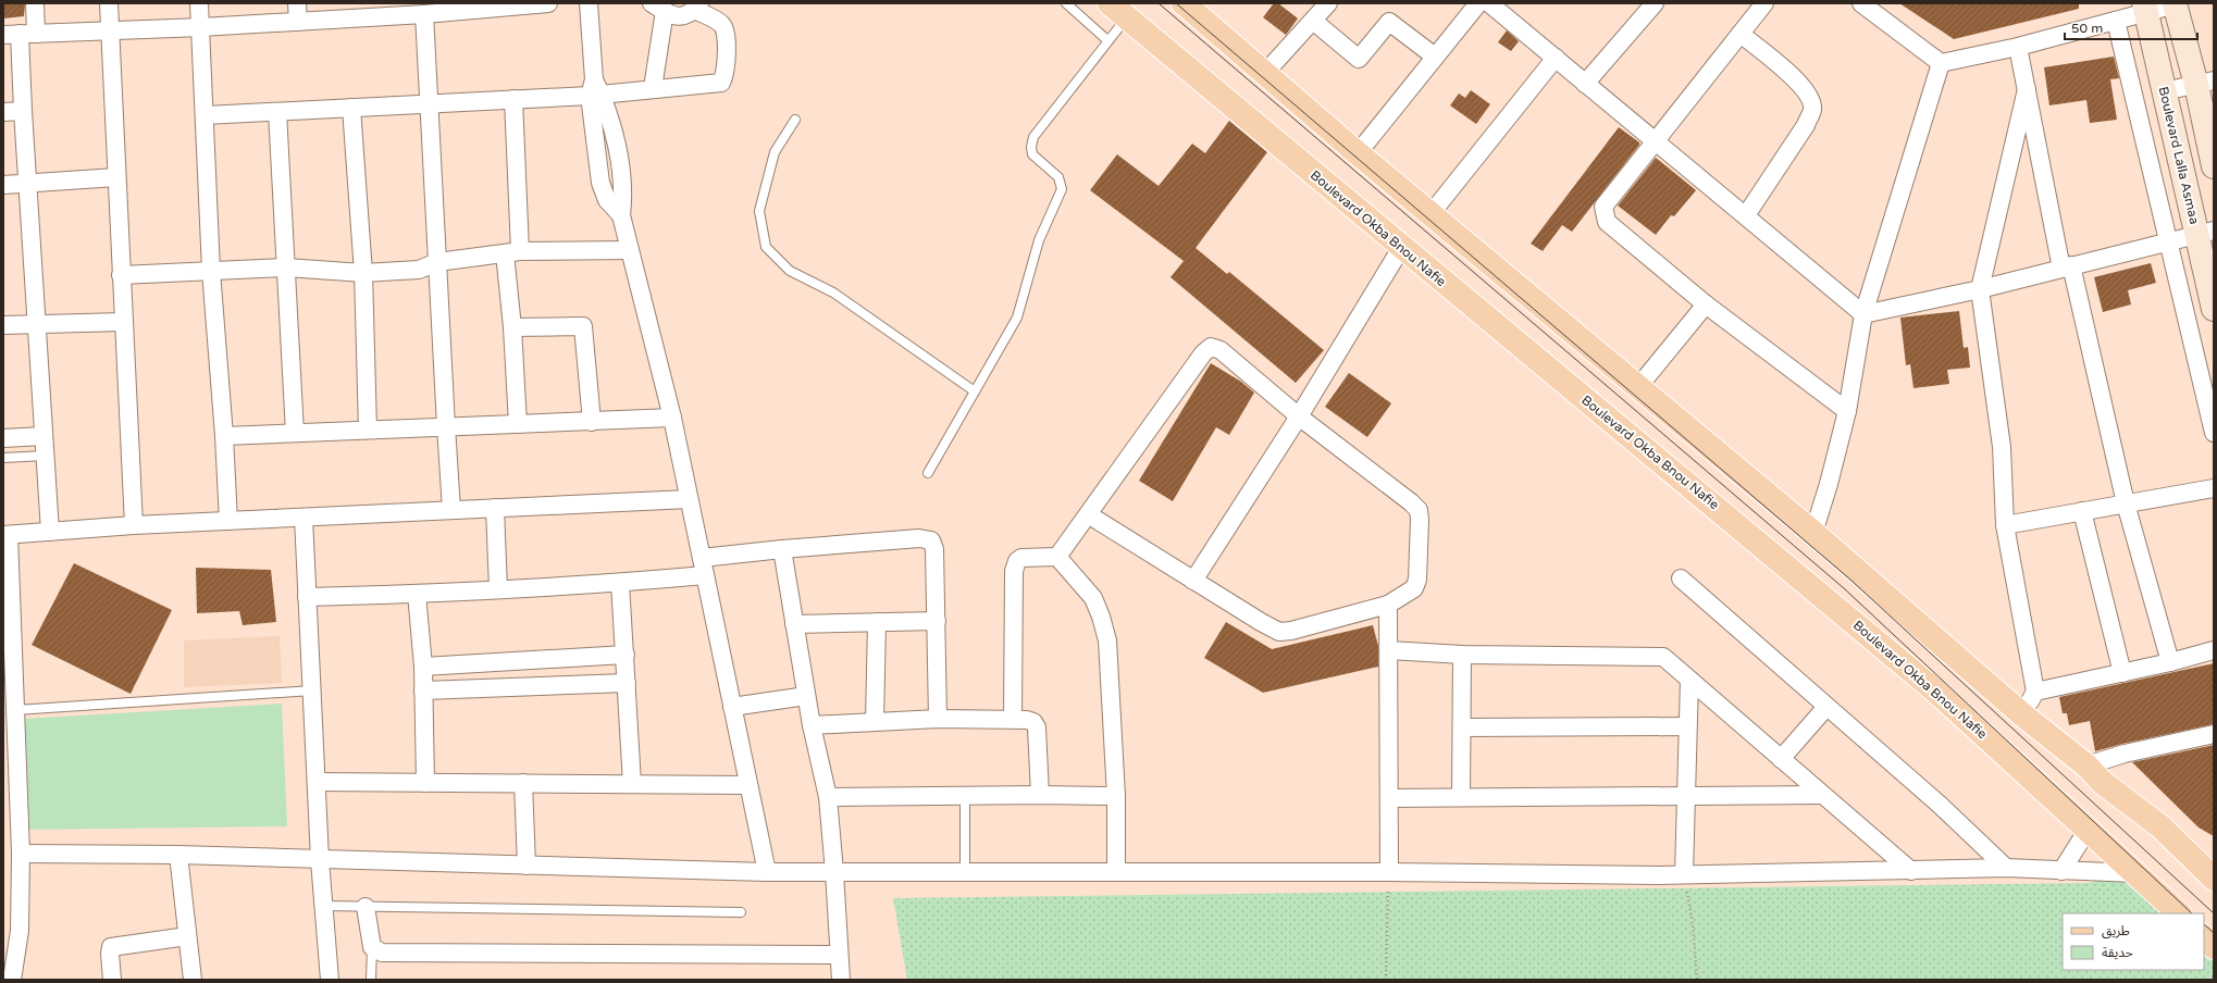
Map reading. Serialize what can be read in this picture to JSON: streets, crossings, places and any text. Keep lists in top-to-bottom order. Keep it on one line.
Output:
{"streets":{"main road":["Boulevard Lalla Asmaa","Boulevard Okba Bnou Nafie"]},"legend":["طريق","حديقة"],"scale_bar":"50 m"}
